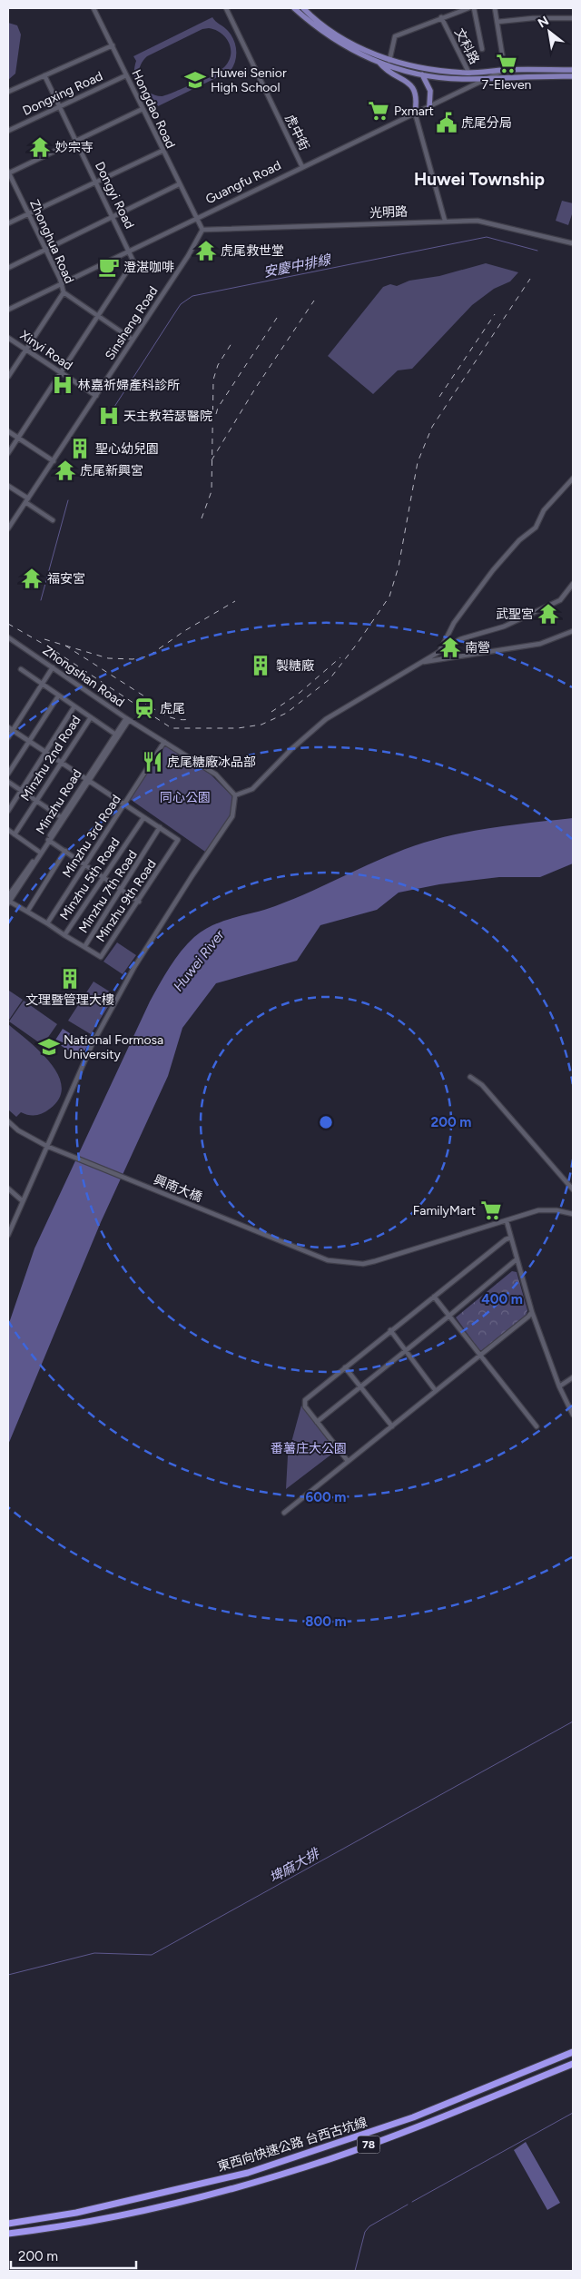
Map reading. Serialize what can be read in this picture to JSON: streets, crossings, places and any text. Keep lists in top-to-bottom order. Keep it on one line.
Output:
{"streets":{"highway":["東西向快速公路 台西古坑線","78"],"main road":["Guangfu Road"],"street":["文科路","Dongxing Road","Hongdao Road","虎中街","Dongyi Road","光明路","Zhonghua Road","Sinsheng Road","Xinyi Road","Zhongshan Road","Minzhu 2nd Road","Minzhu Road","Minzhu 3rd Road","Minzhu 5th Road","Minzhu 7th Road","Minzhu 9th Road","興南大橋"]},"crossings":[["文科路","Guangfu Road"],["Dongxing Road","Hongdao Road"],["Dongxing Road","Dongyi Road"],["Hongdao Road","Guangfu Road"],["虎中街","Guangfu Road"],["Guangfu Road","Dongyi Road"],["Guangfu Road","Zhonghua Road"],["光明路","Sinsheng Road"],["Zhonghua Road","Sinsheng Road"],["Sinsheng Road","Xinyi Road"],["Zhongshan Road","Minzhu Road"],["Zhongshan Road","Minzhu 3rd Road"],["Minzhu 3rd Road","Minzhu 5th Road"],["Minzhu 5th Road","Minzhu 7th Road"],["Minzhu 7th Road","Minzhu 9th Road"]],"districts":["Huwei Township"],"water":["安慶中排線","Huwei River","埤麻大排"],"parks":["同心公園","番薯庄大公園"],"places":{"supermarket":["7-Eleven","Pxmart","FamilyMart"],"school or university":["Huwei Senior High School","National Formosa University"],"public building":["虎尾分局"],"temple":["妙宗寺","虎尾救世堂","虎尾新興宮","福安宮","武聖宮","南營"],"cafe":["澄湛咖啡"],"hospital":["林嘉祈婦產科診所","天主教若瑟醫院"],"building":["聖心幼兒園","製糖廠","文理暨管理大樓"],"station":["虎尾"],"restaurant":["虎尾糖廠冰品部"]},"scale_bar":"200 m","north":"top left","rings":["200 m","400 m","600 m","800 m"]}
